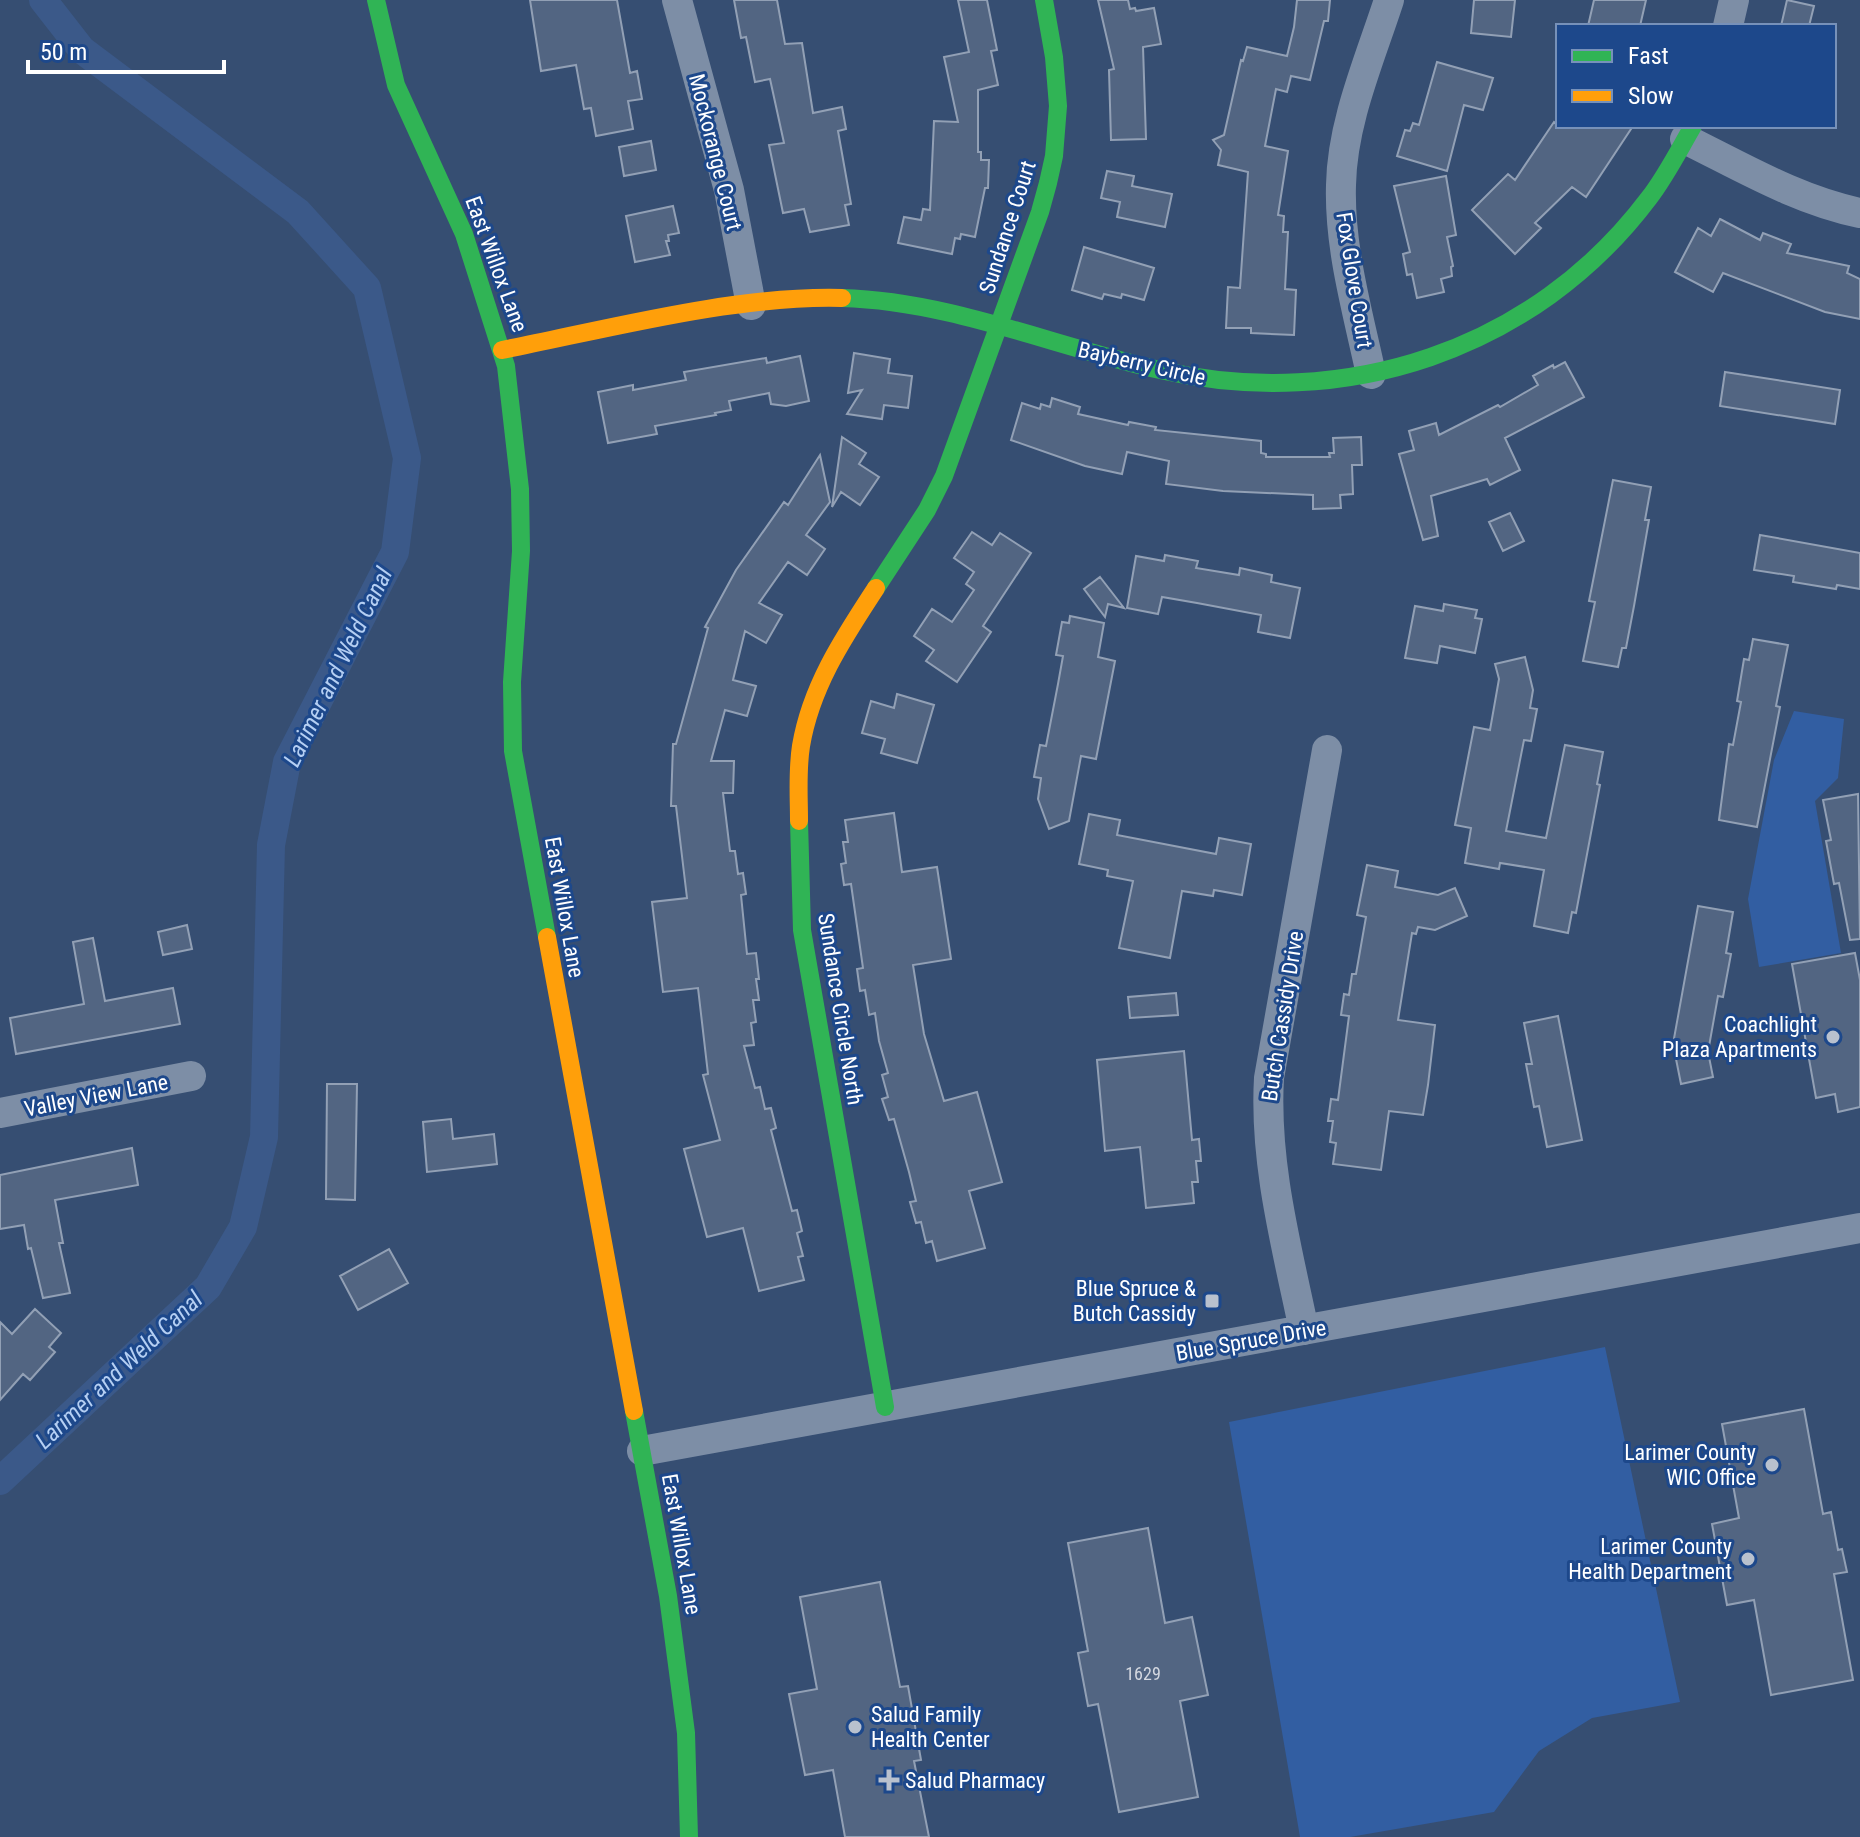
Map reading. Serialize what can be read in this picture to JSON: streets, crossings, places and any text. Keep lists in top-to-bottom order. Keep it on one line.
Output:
{"streets":{"street":["Mockorange Court","Sundance Court","East Willox Lane","Fox Glove Court","Bayberry Circle","Sundance Circle North","Butch Cassidy Drive","Valley View Lane","Blue Spruce Drive"]},"crossings":[["Mockorange Court","Bayberry Circle"],["Sundance Court","Bayberry Circle"],["Sundance Court","Sundance Circle North"],["East Willox Lane","Bayberry Circle"],["East Willox Lane","Blue Spruce Drive"],["Fox Glove Court","Bayberry Circle"],["Bayberry Circle","Sundance Circle North"],["Sundance Circle North","Blue Spruce Drive"],["Butch Cassidy Drive","Blue Spruce Drive"]],"water":["Larimer and Weld Canal"],"places":{"other":["Coachlight Plaza Apartments","Larimer County WIC Office","Larimer County Health Department","Salud Family Health Center"],"transit":["Blue Spruce & Butch Cassidy"],"health":["Salud Pharmacy"]},"house_numbers":["1629"],"legend":["Fast","Slow"],"scale_bar":"50 m"}
